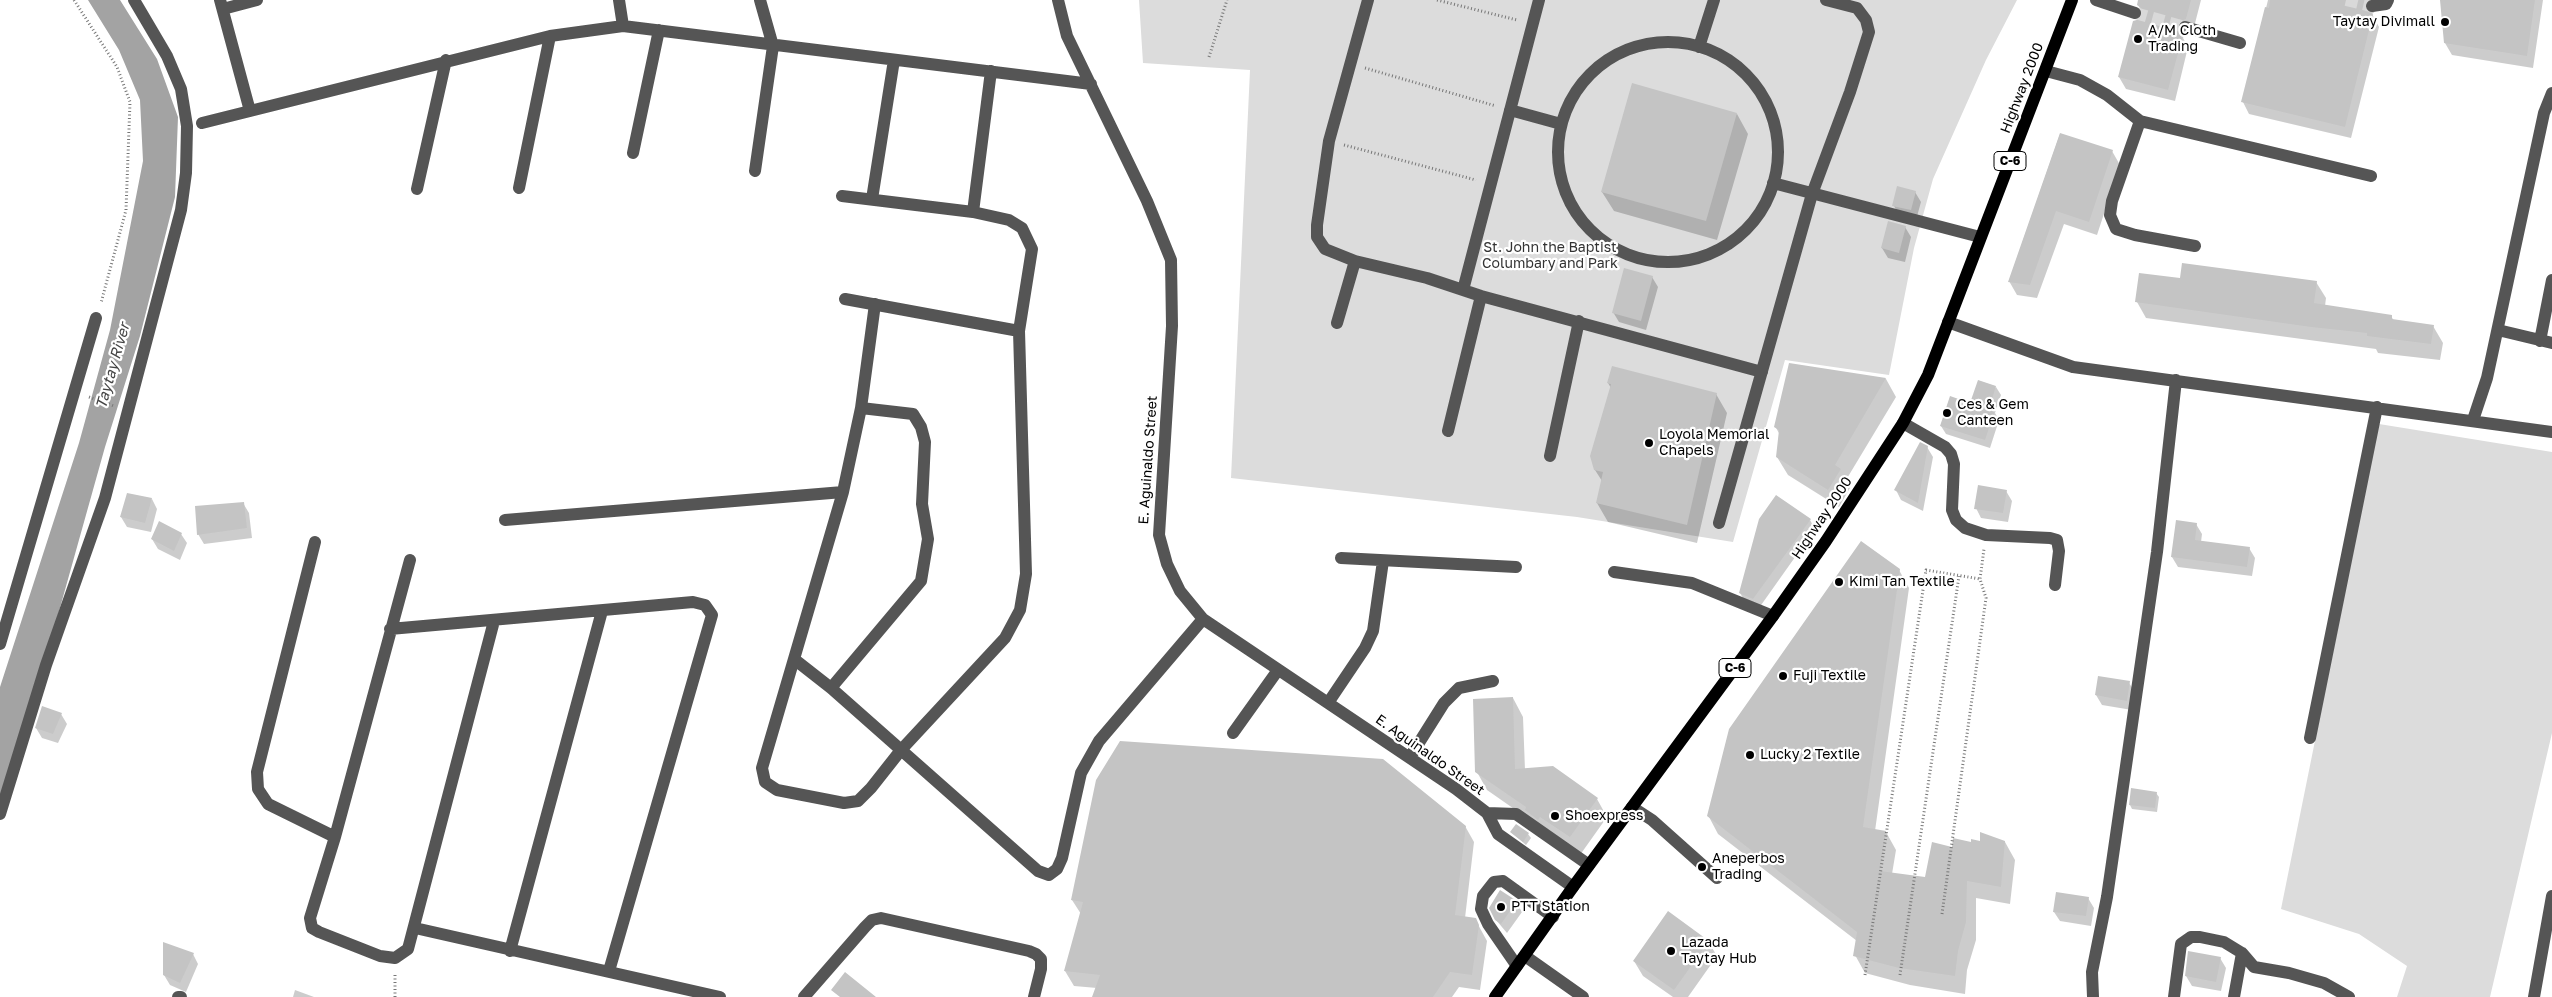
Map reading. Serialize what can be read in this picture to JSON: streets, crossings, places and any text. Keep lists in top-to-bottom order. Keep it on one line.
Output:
{"streets":{"main road":["Highway 2000","C-6"],"street":["E. Aguinaldo Street"]},"crossings":[["Highway 2000","E. Aguinaldo Street"]],"water":["Taytay River"],"parks":["St. John the Baptist Columbary and Park"],"places":["Taytay Divimall","A/M Cloth Trading","Ces & Gem Canteen","Loyola Memorial Chapels","Kimi Tan Textile","Fuji Textile","Lucky 2 Textile","Shoexpress","Aneperbos Trading","PTT Station","Lazada Taytay Hub"]}
